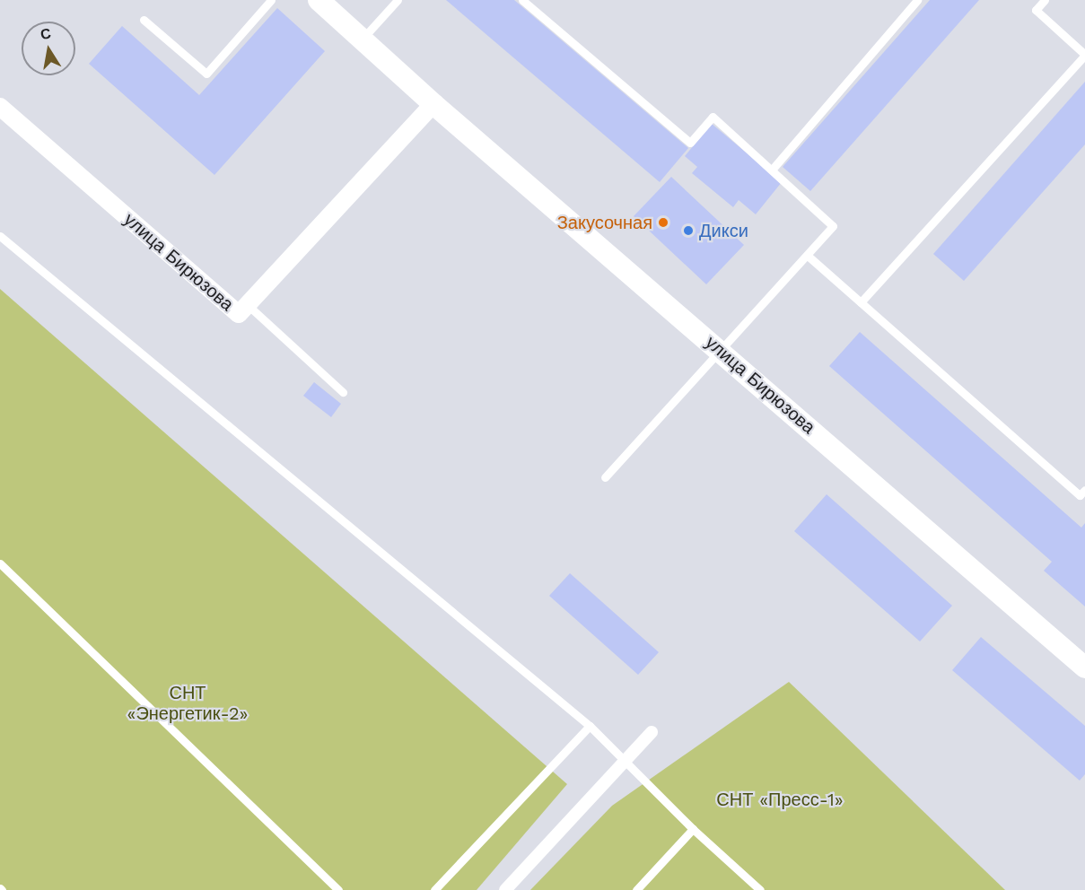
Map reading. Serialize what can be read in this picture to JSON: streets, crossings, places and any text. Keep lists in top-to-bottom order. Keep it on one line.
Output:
{"streets":{"street":["улица Бирюзова"]},"parks":["СНТ «Энергетик-2»","СНТ «Пресс-1»"],"places":["Закусочная","Дикси"],"north":"top"}
